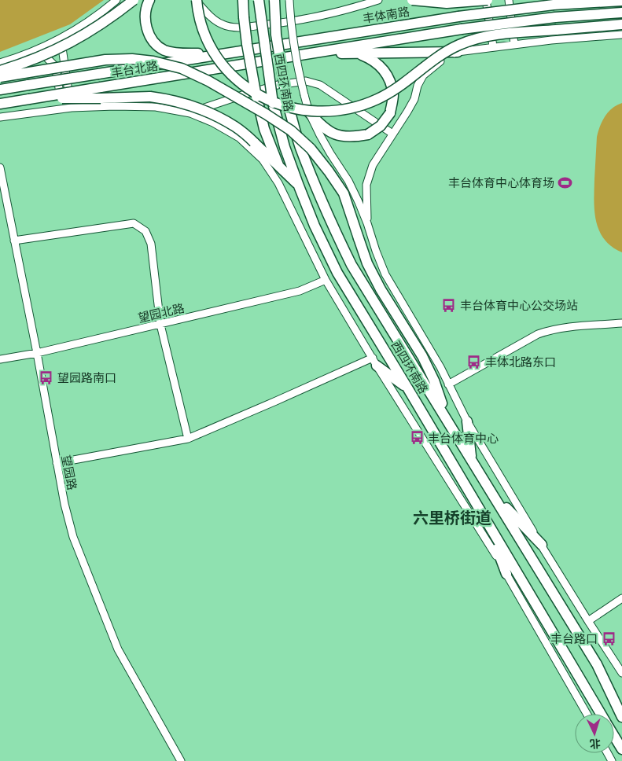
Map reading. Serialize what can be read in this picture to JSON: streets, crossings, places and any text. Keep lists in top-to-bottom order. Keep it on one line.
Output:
{"streets":{"highway":["丰体南路","丰台北路","西四环南路"],"street":["望园北路","望园路"]},"crossings":[["丰体南路","丰台北路"],["望园北路","望园路"]],"districts":["六里桥街道"],"places":{"sports":["丰台体育中心体育场"],"bus stop":["丰台体育中心公交场站","丰体北路东口","望园路南口","丰台体育中心","丰台路口"]},"north":"bottom"}
